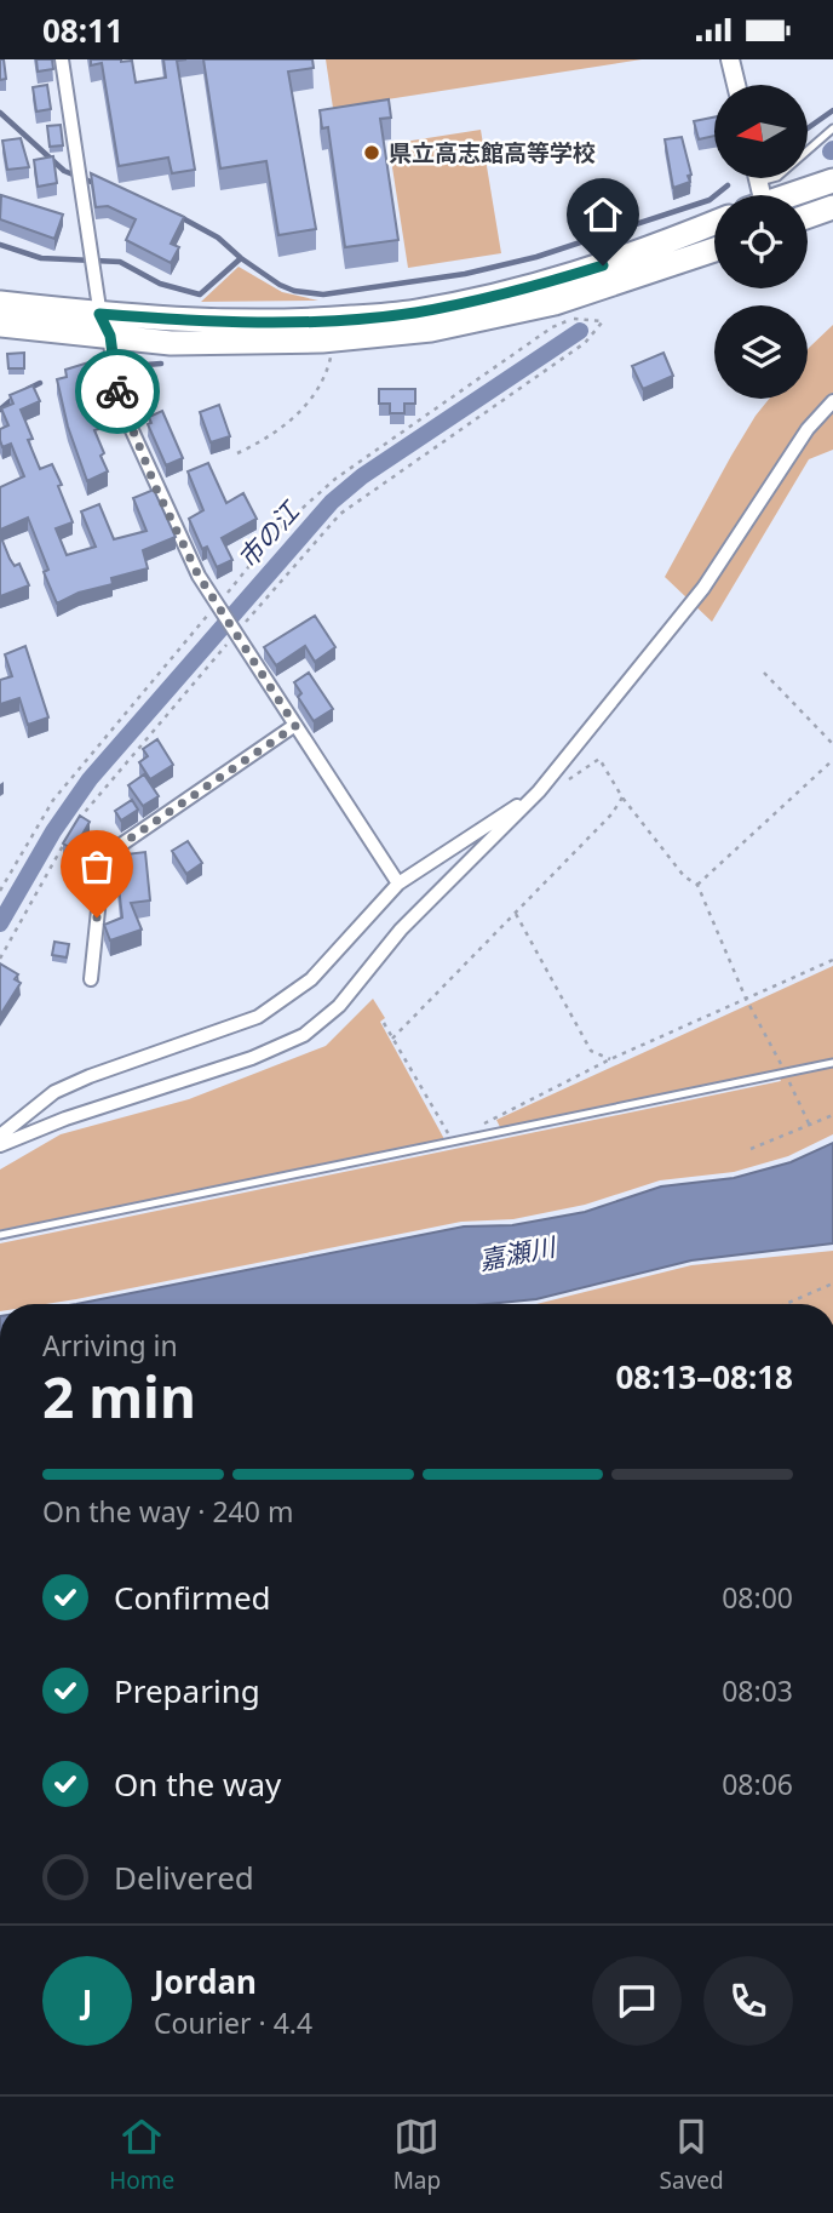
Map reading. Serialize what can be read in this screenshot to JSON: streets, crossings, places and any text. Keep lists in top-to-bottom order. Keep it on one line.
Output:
{"water":["市の江","嘉瀬川"],"places":["県立高志館高等学校"],"north":"left","page":{"status":"08:11","heading":["2 min","Arriving in","08:13–08:18"],"panel":["Jordan","Courier · 4.4"],"bar":"On the way · 240 m","list":[["Confirmed","08:00"],["Preparing","08:03"],["On the way","08:06"],"Delivered"],"round":"J","tabs":["Home","Map","Saved"]}}
